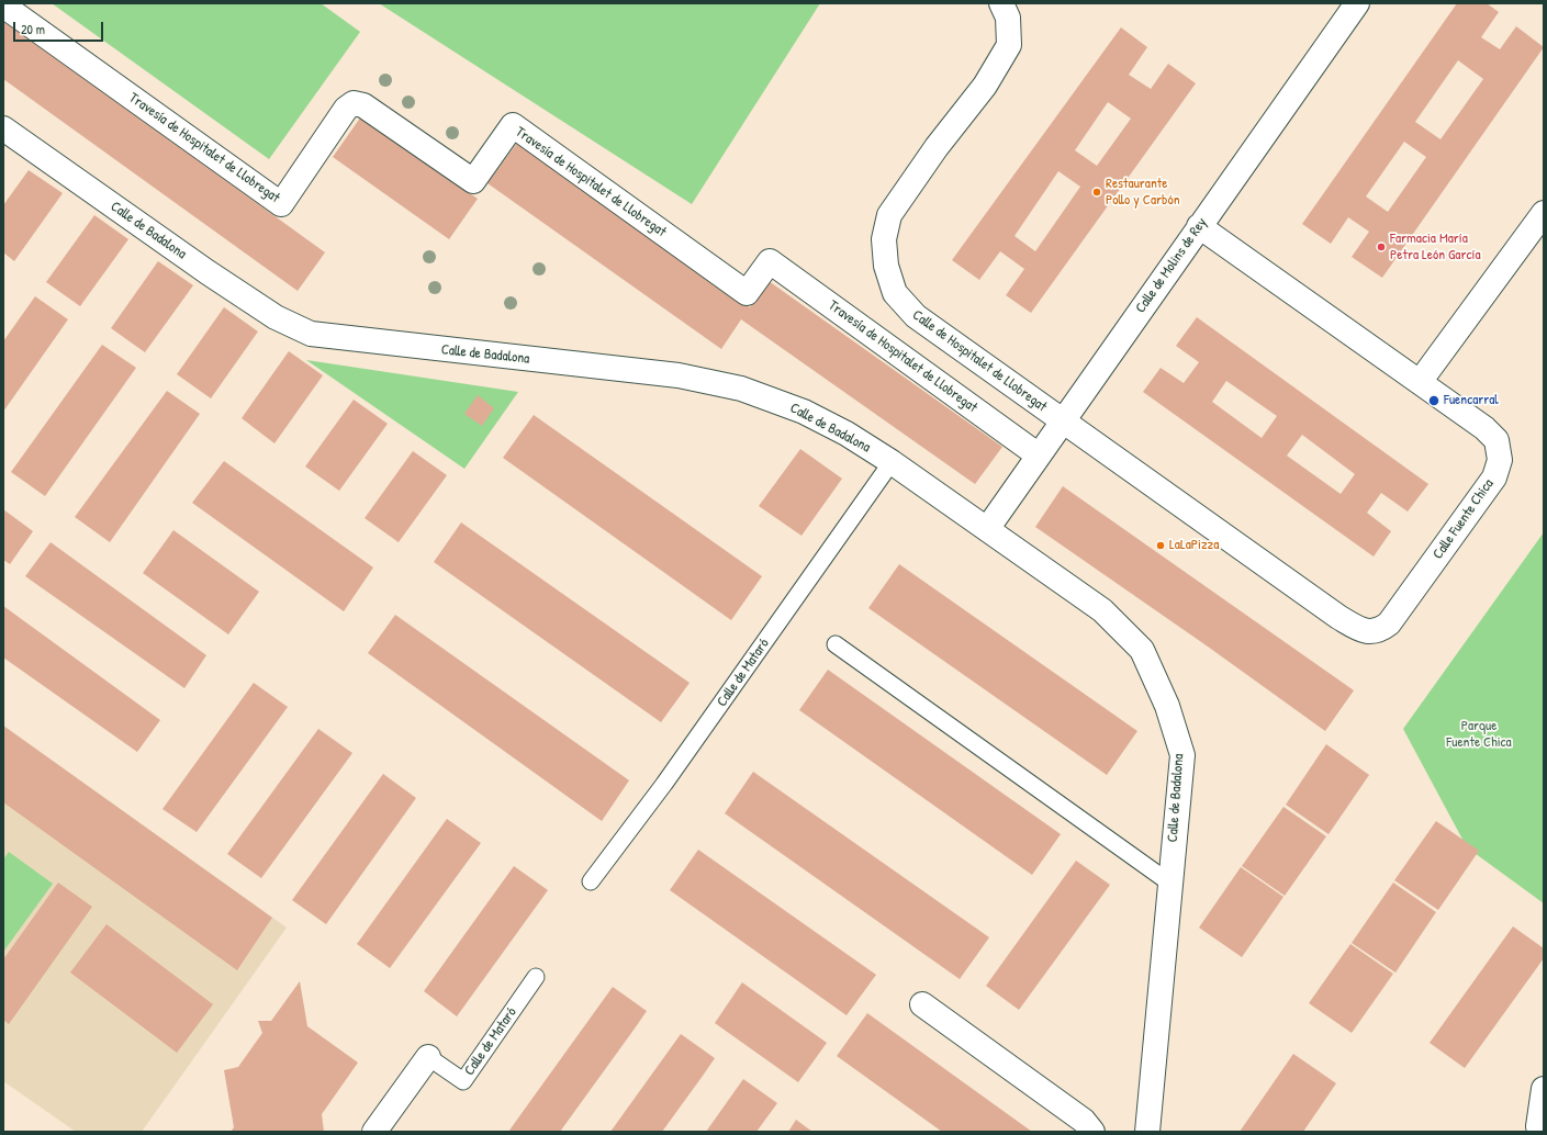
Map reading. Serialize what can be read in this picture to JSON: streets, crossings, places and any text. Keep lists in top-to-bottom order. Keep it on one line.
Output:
{"streets":{"street":["Travesía de Hospitalet de Llobregat","Calle de Badalona","Calle de Molins de Rey","Calle de Hospitalet de Llobregat","Calle Fuente Chica","Calle de Mataró"]},"crossings":[["Travesía de Hospitalet de Llobregat","Calle de Molins de Rey"],["Calle de Badalona","Calle de Molins de Rey"],["Calle de Badalona","Calle de Mataró"],["Calle de Molins de Rey","Calle de Hospitalet de Llobregat"],["Calle de Molins de Rey","Calle Fuente Chica"],["Calle de Hospitalet de Llobregat","Calle Fuente Chica"]],"parks":["Parque Fuente Chica"],"places":["Restaurante Pollo y Carbón","Farmacia María Petra León García","Fuencarral","LaLaPizza"],"scale_bar":"20 m"}
